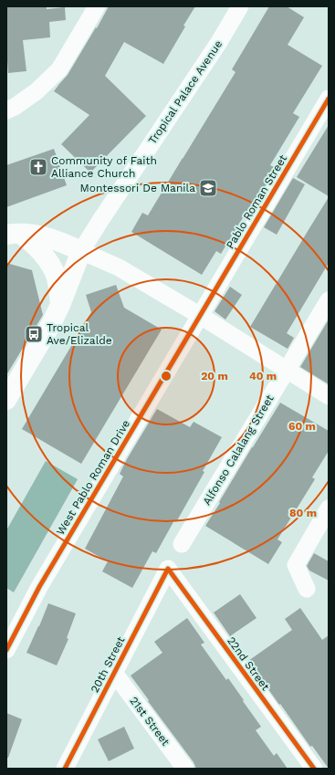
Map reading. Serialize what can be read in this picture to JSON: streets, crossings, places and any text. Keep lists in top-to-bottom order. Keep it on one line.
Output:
{"streets":{"street":["Tropical Palace Avenue","Pablo Roman Street","Alfonso Calalang Street","West Pablo Roman Drive","22nd Street","20th Street","21st Street"]},"crossings":[["Pablo Roman Street","West Pablo Roman Drive"],["22nd Street","20th Street"],["20th Street","21st Street"]],"places":{"church":["Community of Faith Alliance Church"],"school or university":["Montessori De Manila"],"bus stop":["Tropical Ave/Elizalde"]},"rings":["20 m","40 m","60 m","80 m"]}
